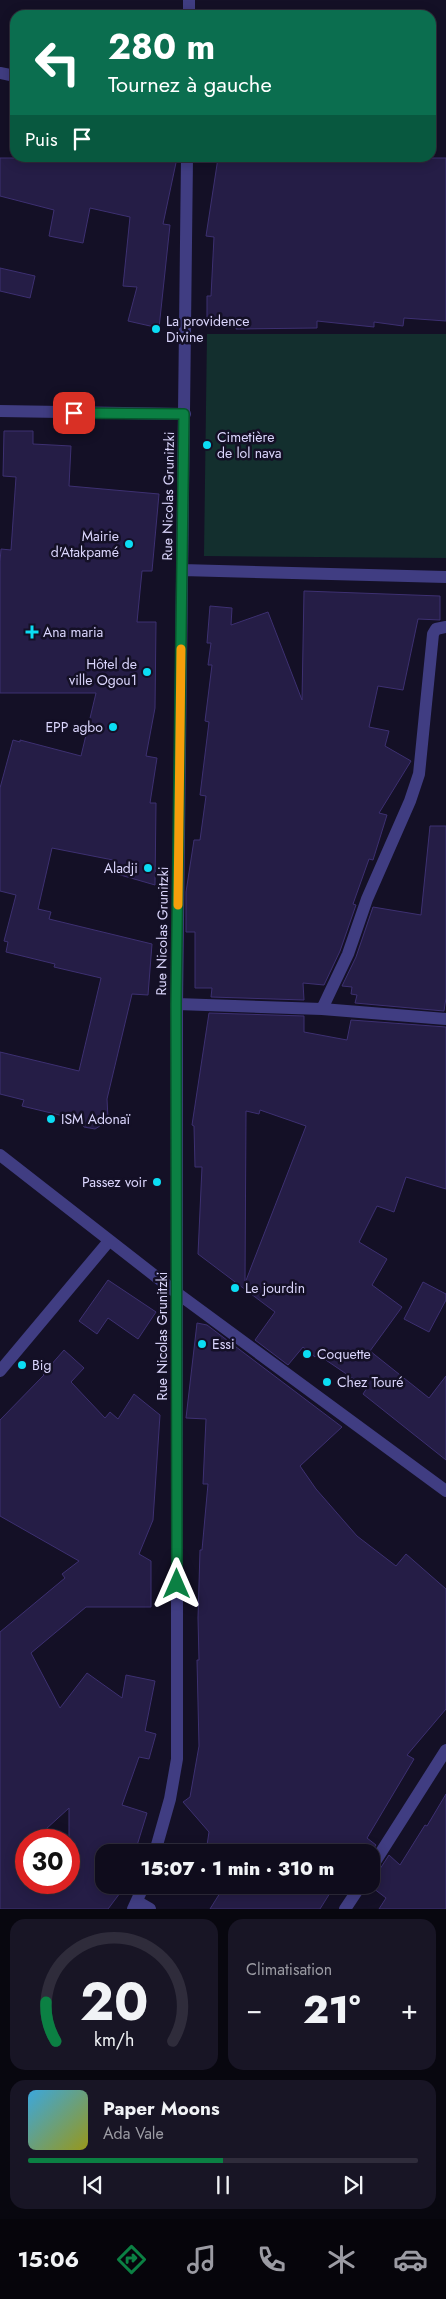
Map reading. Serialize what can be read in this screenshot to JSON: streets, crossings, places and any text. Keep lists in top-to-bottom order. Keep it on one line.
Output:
{"streets":{"street":["Rue Nicolas Grunitzki"]},"places":{"other":["La providence Divine","Cimetière de lol nava","Mairie d'Atakpamé","Hôtel de ville Ogou1","EPP agbo","Aladji","ISM Adonaï","Passez voir","Le jourdin","Essi","Coquette","Big","Chez Touré"],"health":["Ana maria"]},"page":{"turn":["280 m","Tournez à gauche"],"then":"Puis","limit":"30","trip":"15:07 · 1 min · 310 m","tile":"Climatisation","heat":["−","21°","+"],"song":["Paper Moons","Ada Vale"],"tabs":"15:06","gauge":["20","km/h"]}}
